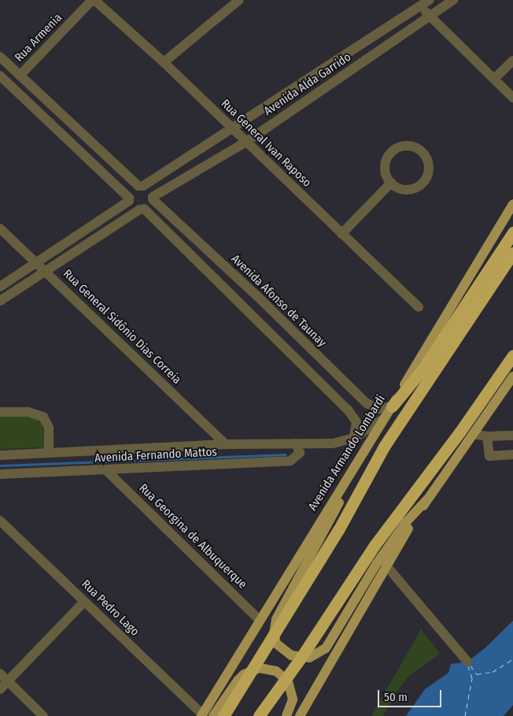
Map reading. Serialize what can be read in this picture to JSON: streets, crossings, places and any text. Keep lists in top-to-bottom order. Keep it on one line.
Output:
{"streets":{"main road":["Avenida Armando Lombardi"],"street":["Rua Armenia","Avenida Alda Garrido","Rua General Ivan Raposo","Avenida Afonso de Taunay","Rua General Sidônio Dias Correia","Avenida Fernando Mattos","Rua Georgina de Albuquerque","Rua Pedro Lago"]},"crossings":[["Rua Armenia","Rua General Ivan Raposo"],["Avenida Alda Garrido","Rua General Ivan Raposo"],["Avenida Alda Garrido","Avenida Afonso de Taunay"],["Avenida Afonso de Taunay","Avenida Armando Lombardi"],["Rua General Sidônio Dias Correia","Avenida Fernando Mattos"],["Avenida Armando Lombardi","Avenida Fernando Mattos"],["Avenida Armando Lombardi","Rua Georgina de Albuquerque"],["Avenida Armando Lombardi","Rua Pedro Lago"],["Avenida Fernando Mattos","Rua Georgina de Albuquerque"]],"scale_bar":"50 m"}
